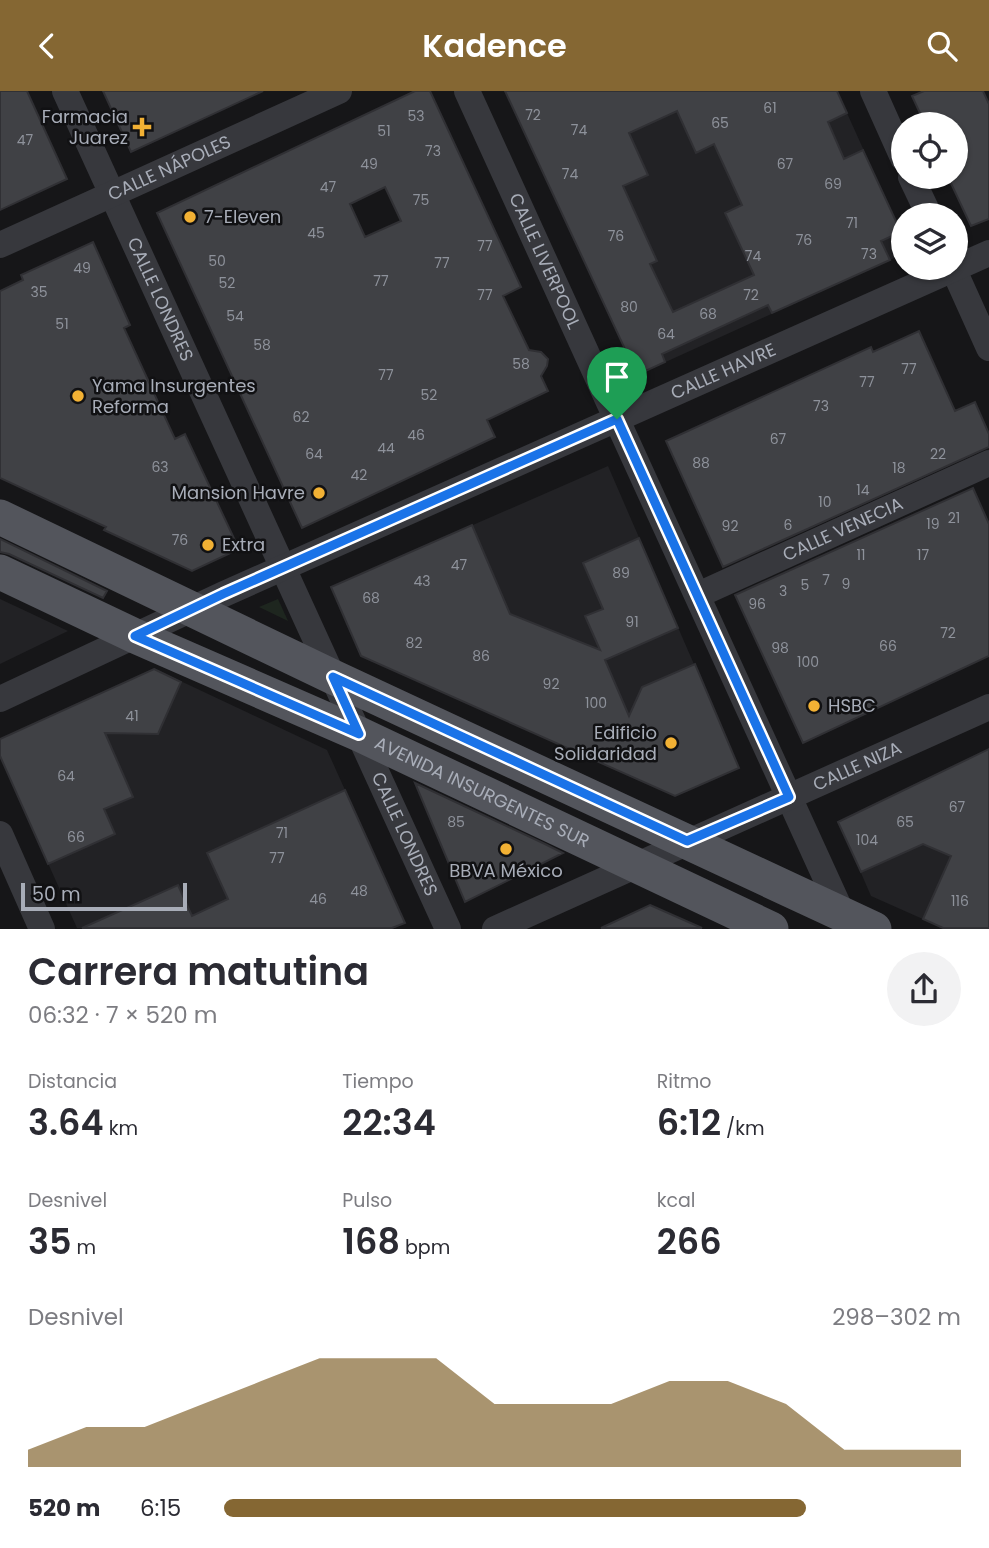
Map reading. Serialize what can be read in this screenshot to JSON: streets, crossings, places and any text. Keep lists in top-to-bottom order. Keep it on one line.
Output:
{"streets":{"main road":["AVENIDA INSURGENTES SUR"],"street":["CALLE NÁPOLES","CALLE LIVERPOOL","CALLE LONDRES","CALLE HAVRE","CALLE VENECIA","CALLE NIZA"]},"crossings":[["CALLE NÁPOLES","CALLE LONDRES"],["CALLE LIVERPOOL","CALLE HAVRE"],["CALLE LIVERPOOL","CALLE VENECIA"],["CALLE LIVERPOOL","CALLE NIZA"],["CALLE LONDRES","CALLE HAVRE"],["CALLE LONDRES","AVENIDA INSURGENTES SUR"],["CALLE HAVRE","AVENIDA INSURGENTES SUR"],["CALLE NIZA","AVENIDA INSURGENTES SUR"]],"places":{"health":["Farmacia Juarez"],"other":["7-Eleven","Yama Insurgentes Reforma","Mansion Havre","Extra","HSBC","Edificio Solidaridad","BBVA México"]},"house_numbers":["61","72","53","65","74","51","47","73","49","67","74","69","47","75","71","45","76","76","77","73","74","50","77","49","77","52","35","77","72","80","68","54","51","64","58","58","77","77","77","52","73","62","46","67","44","64","22","88","63","18","42","14","10","21","19","6","92","76","11","17","47","89","7","43","9","5","3","68","96","91","72","82","66","98","86","100","92","100","41","64","67","85","65","71","66","104","77","48","46","116"],"scale_bar":"50 m","page":{"header":"Kadence","scale":"50 m","heading":["Carrera matutina","06:32 · 7 × 520 m"],"stats":[["Distancia","3.64 km"],["Tiempo","22:34"],["Ritmo","6:12 /km"],["Desnivel","35 m"],["Pulso","168 bpm"],["kcal","266"]],"chart":["Desnivel","298–302 m"],"list":[{"name":"520 m","note":"6:15"}]}}
